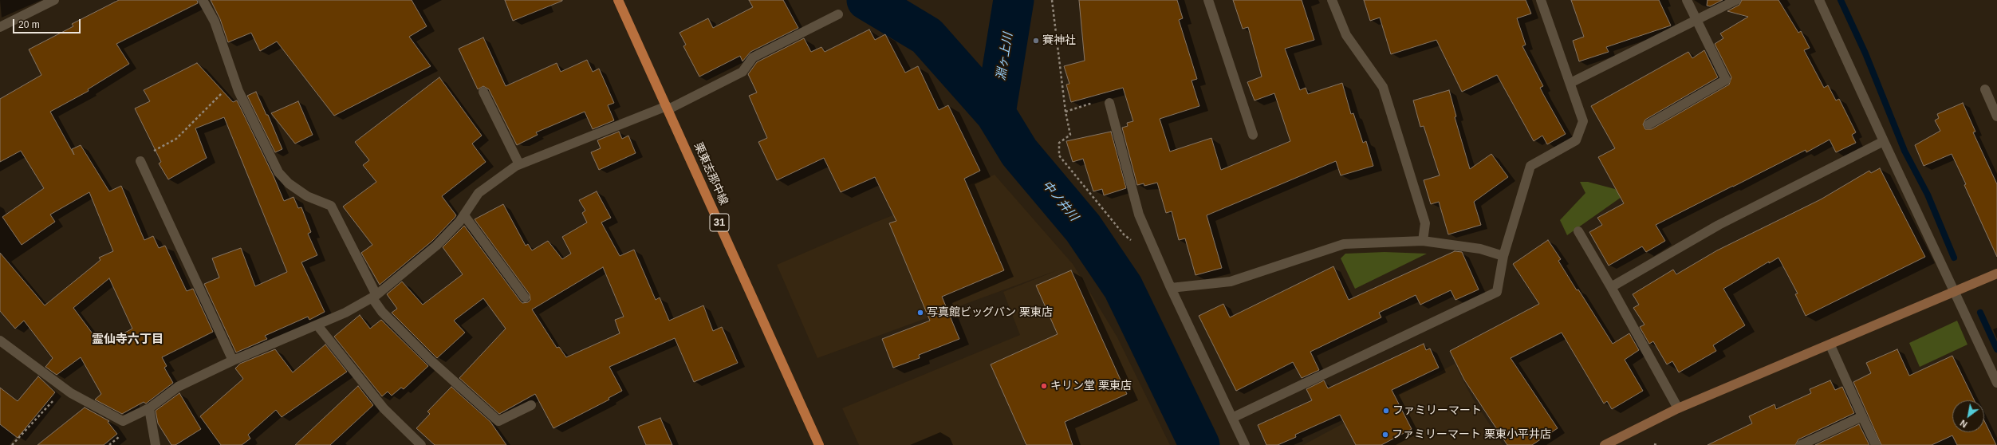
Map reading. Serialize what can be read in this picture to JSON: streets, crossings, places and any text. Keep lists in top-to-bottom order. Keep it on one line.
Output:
{"streets":{"main road":["栗東志那中線","31"]},"districts":["霊仙寺六丁目"],"water":["淵ヶ上川","中ノ井川"],"places":["賽神社","写真館ビッグバン 栗東店","キリン堂 栗東店","ファミリーマート","ファミリーマート 栗東小平井店"],"scale_bar":"20 m","north":"bottom left"}
